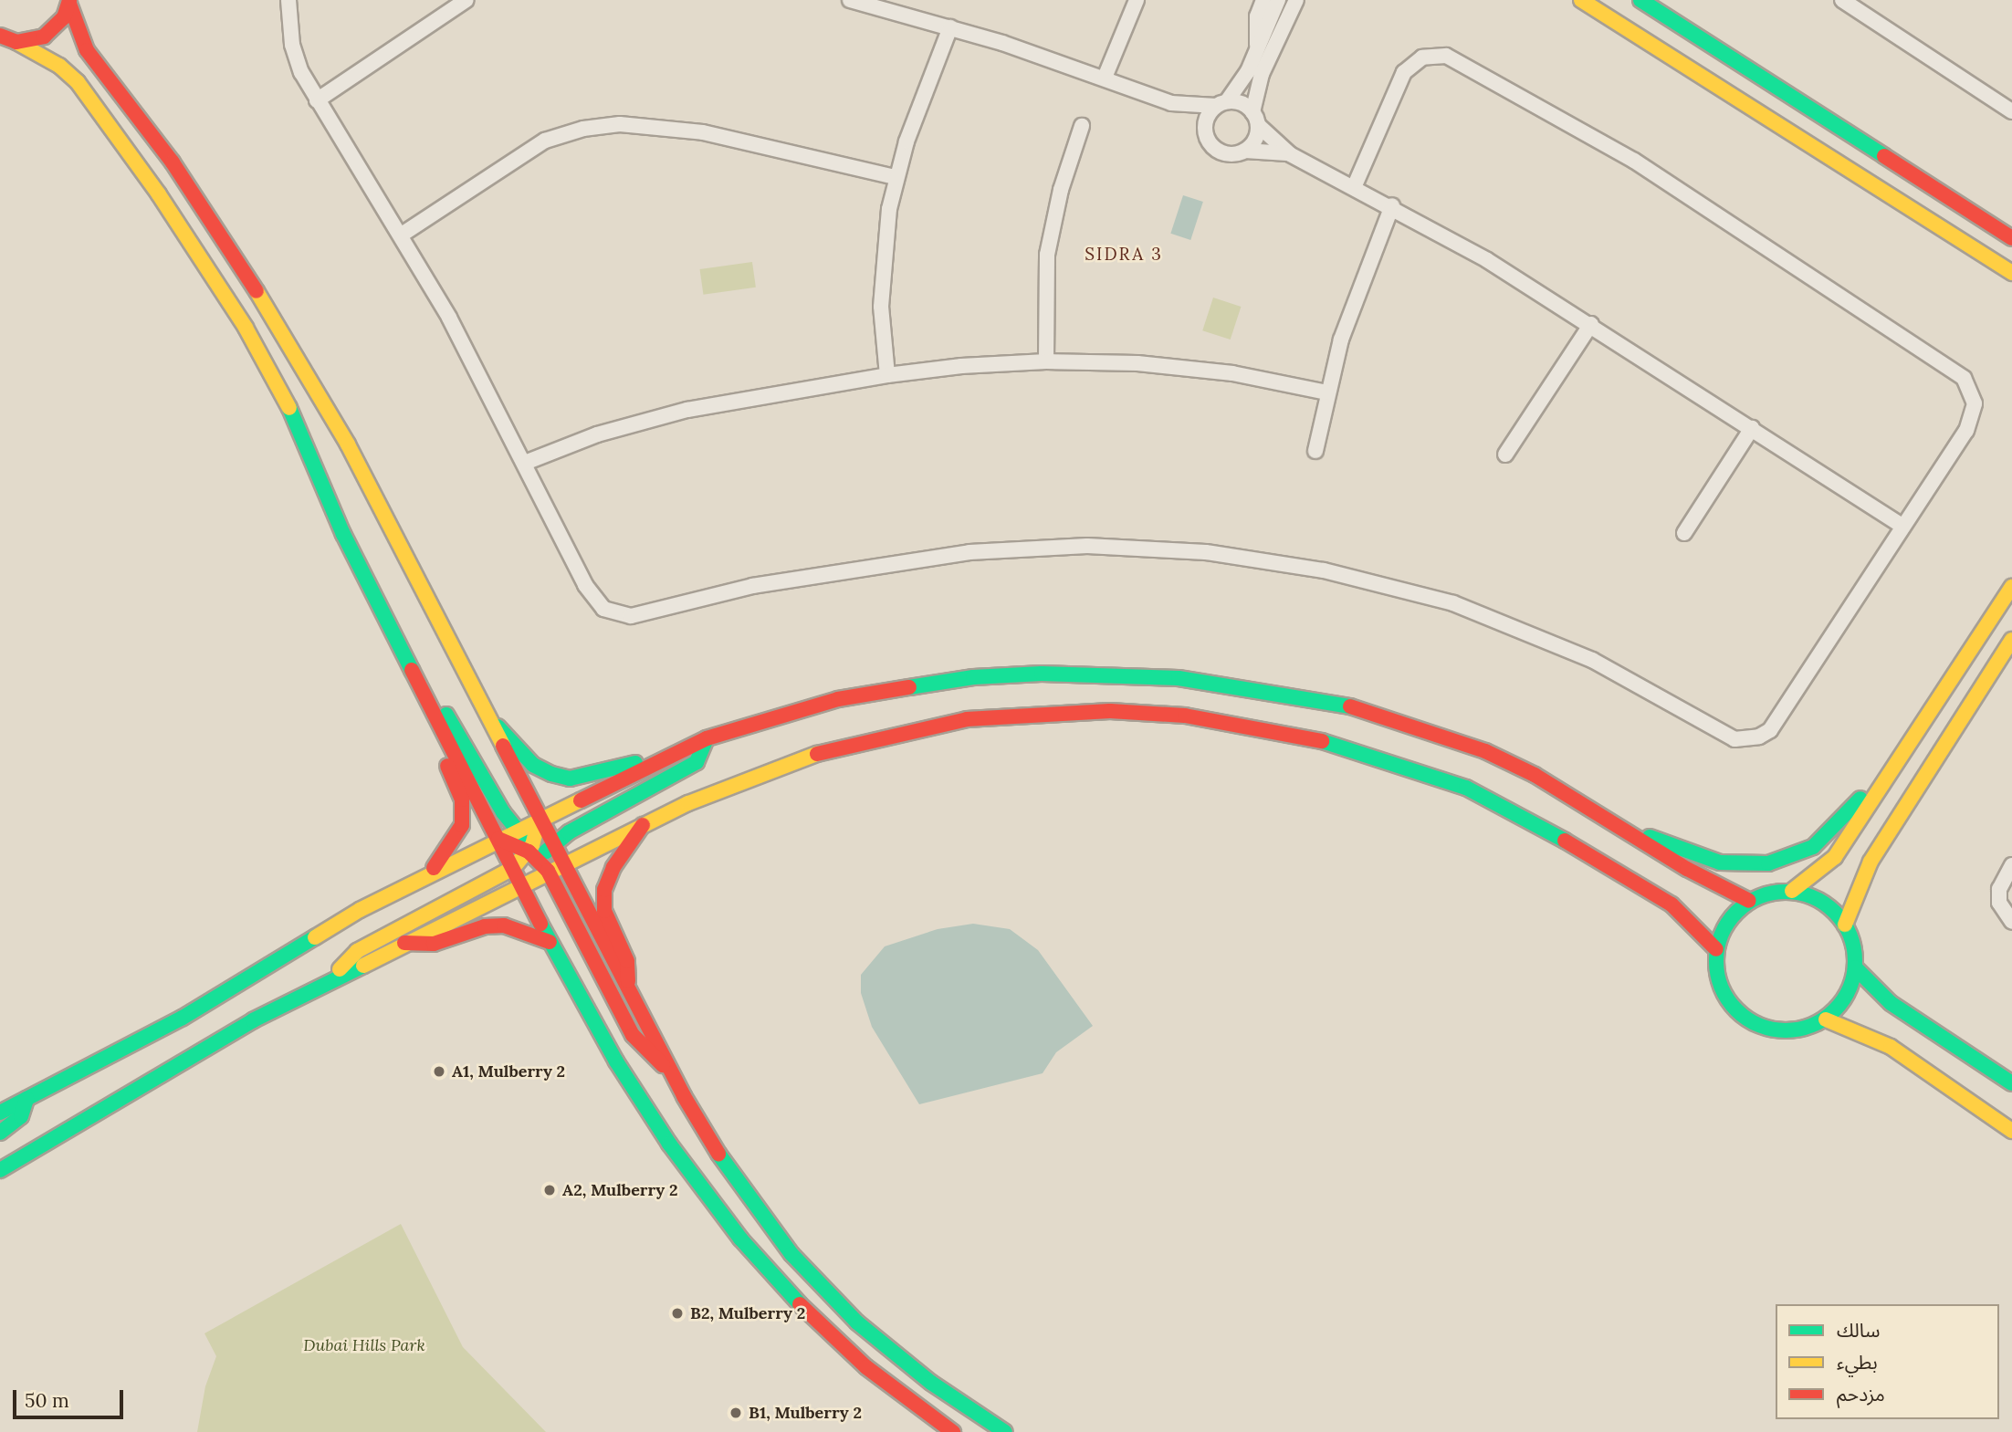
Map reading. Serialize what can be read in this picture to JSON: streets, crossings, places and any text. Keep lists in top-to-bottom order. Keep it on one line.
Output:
{"districts":["SIDRA 3"],"parks":["Dubai Hills Park"],"places":["A1, Mulberry 2","A2, Mulberry 2","B2, Mulberry 2","B1, Mulberry 2"],"legend":["سالك","بطيء","مزدحم"],"scale_bar":"50 m"}
